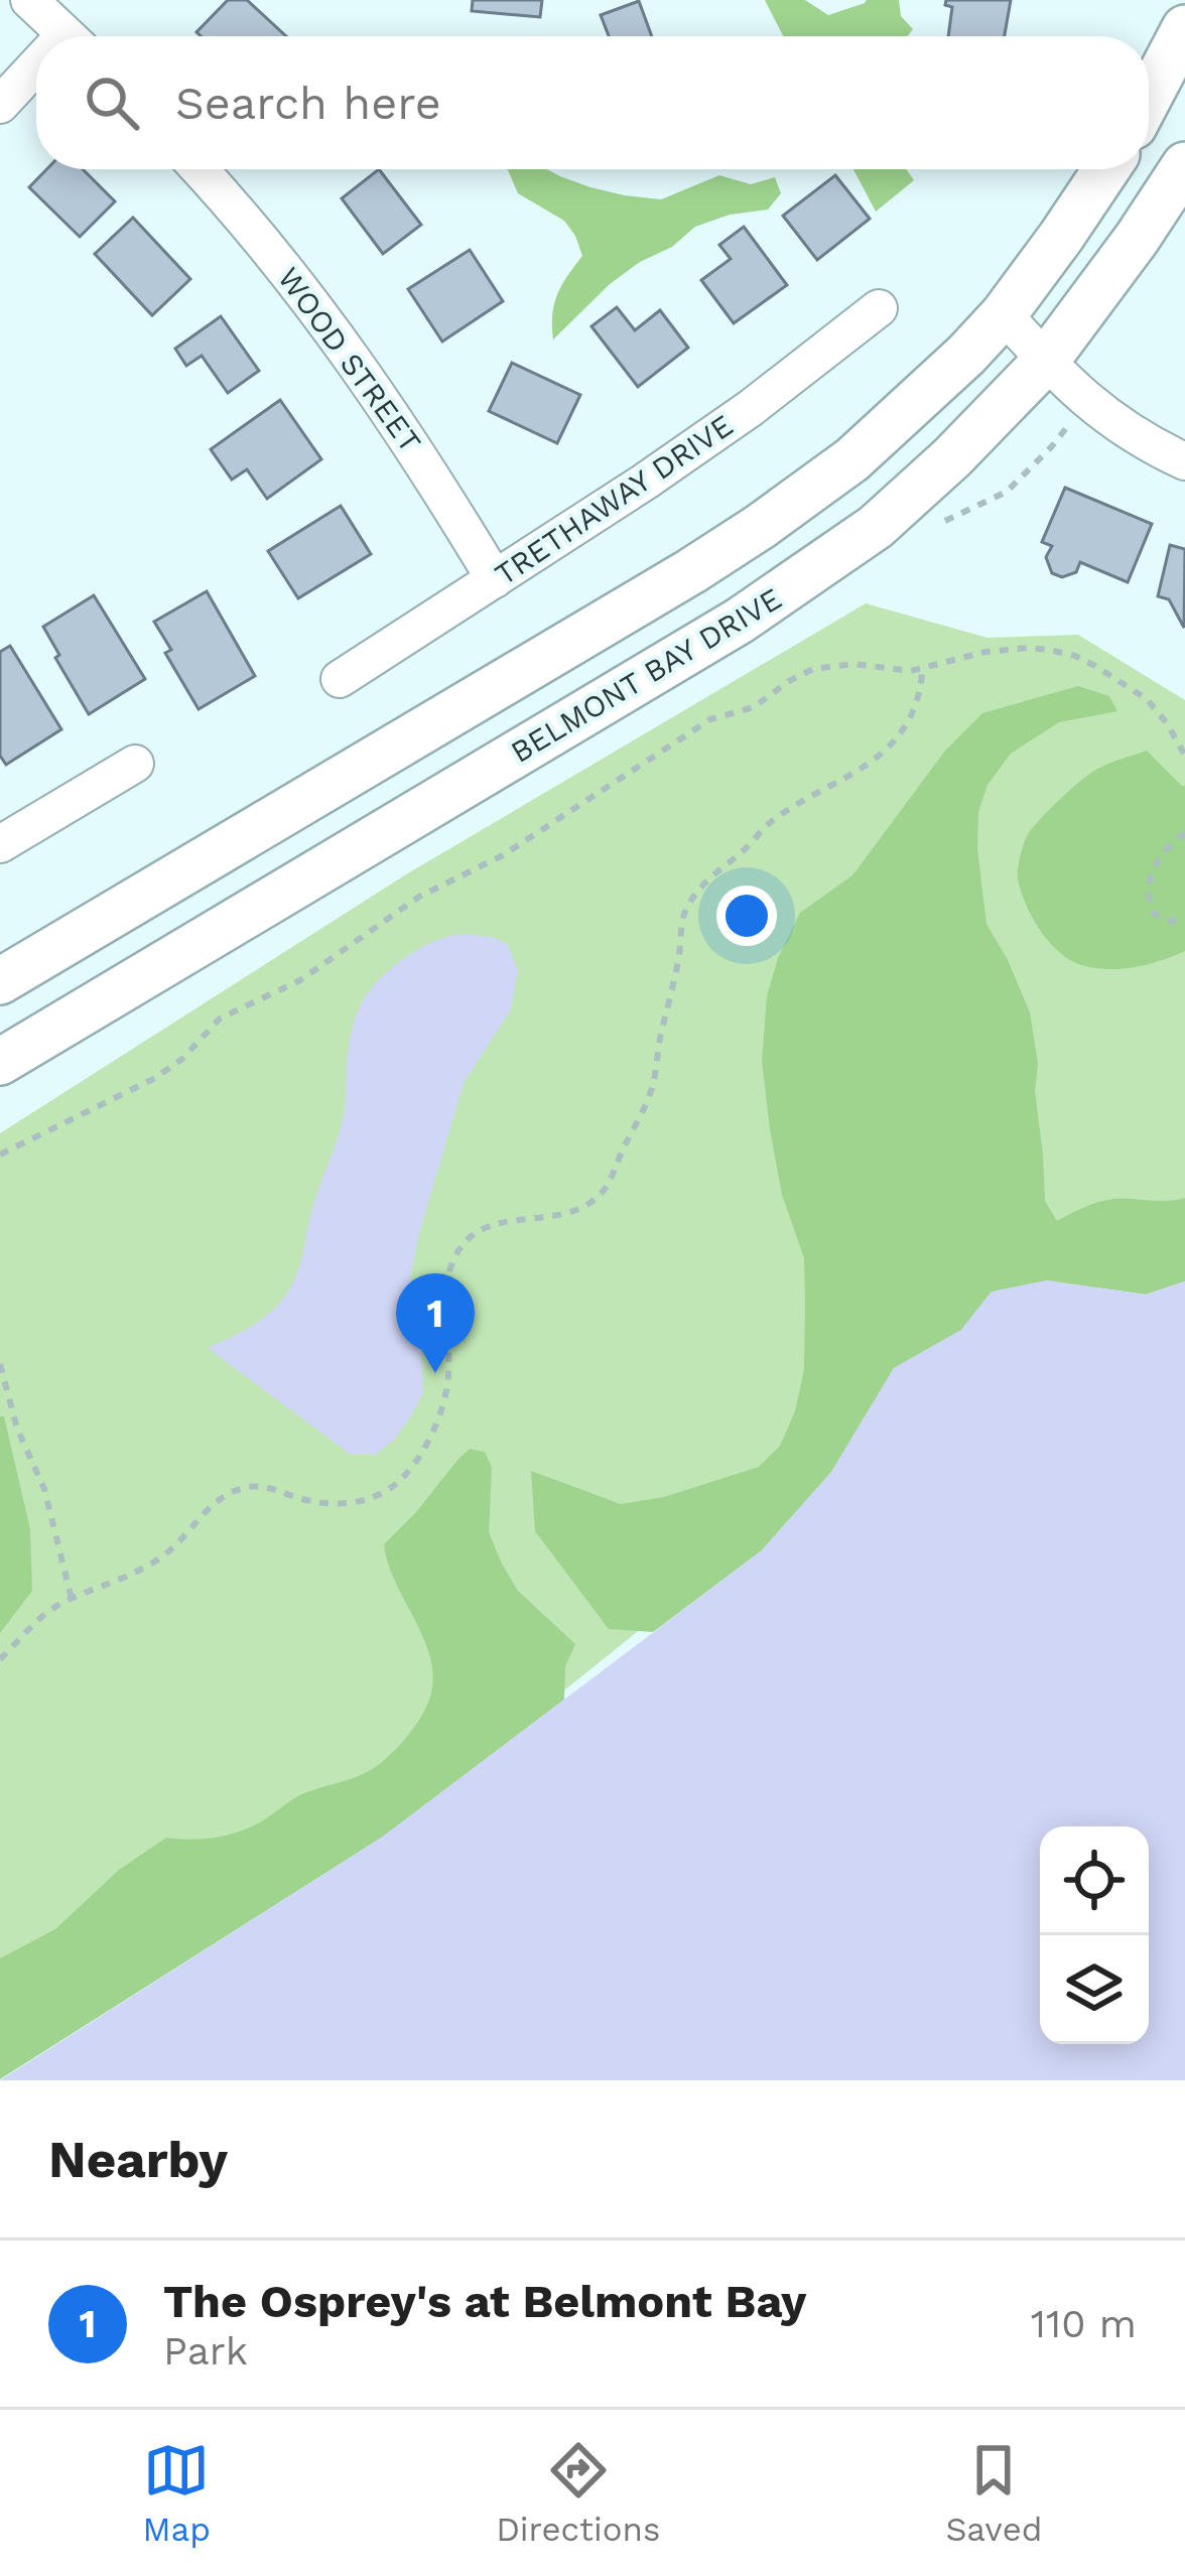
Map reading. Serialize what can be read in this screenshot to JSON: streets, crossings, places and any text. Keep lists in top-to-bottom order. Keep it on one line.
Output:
{"streets":{"street":["WOOD STREET","TRETHAWAY DRIVE","BELMONT BAY DRIVE"]},"crossings":[["WOOD STREET","TRETHAWAY DRIVE"]],"page":{"search":"Search here","pins":"1","heading":"Nearby","list":[{"mark":"1","name":"The Osprey's at Belmont Bay","note":"Park","value":"110 m"}],"nav":["Map","Directions","Saved"]}}
